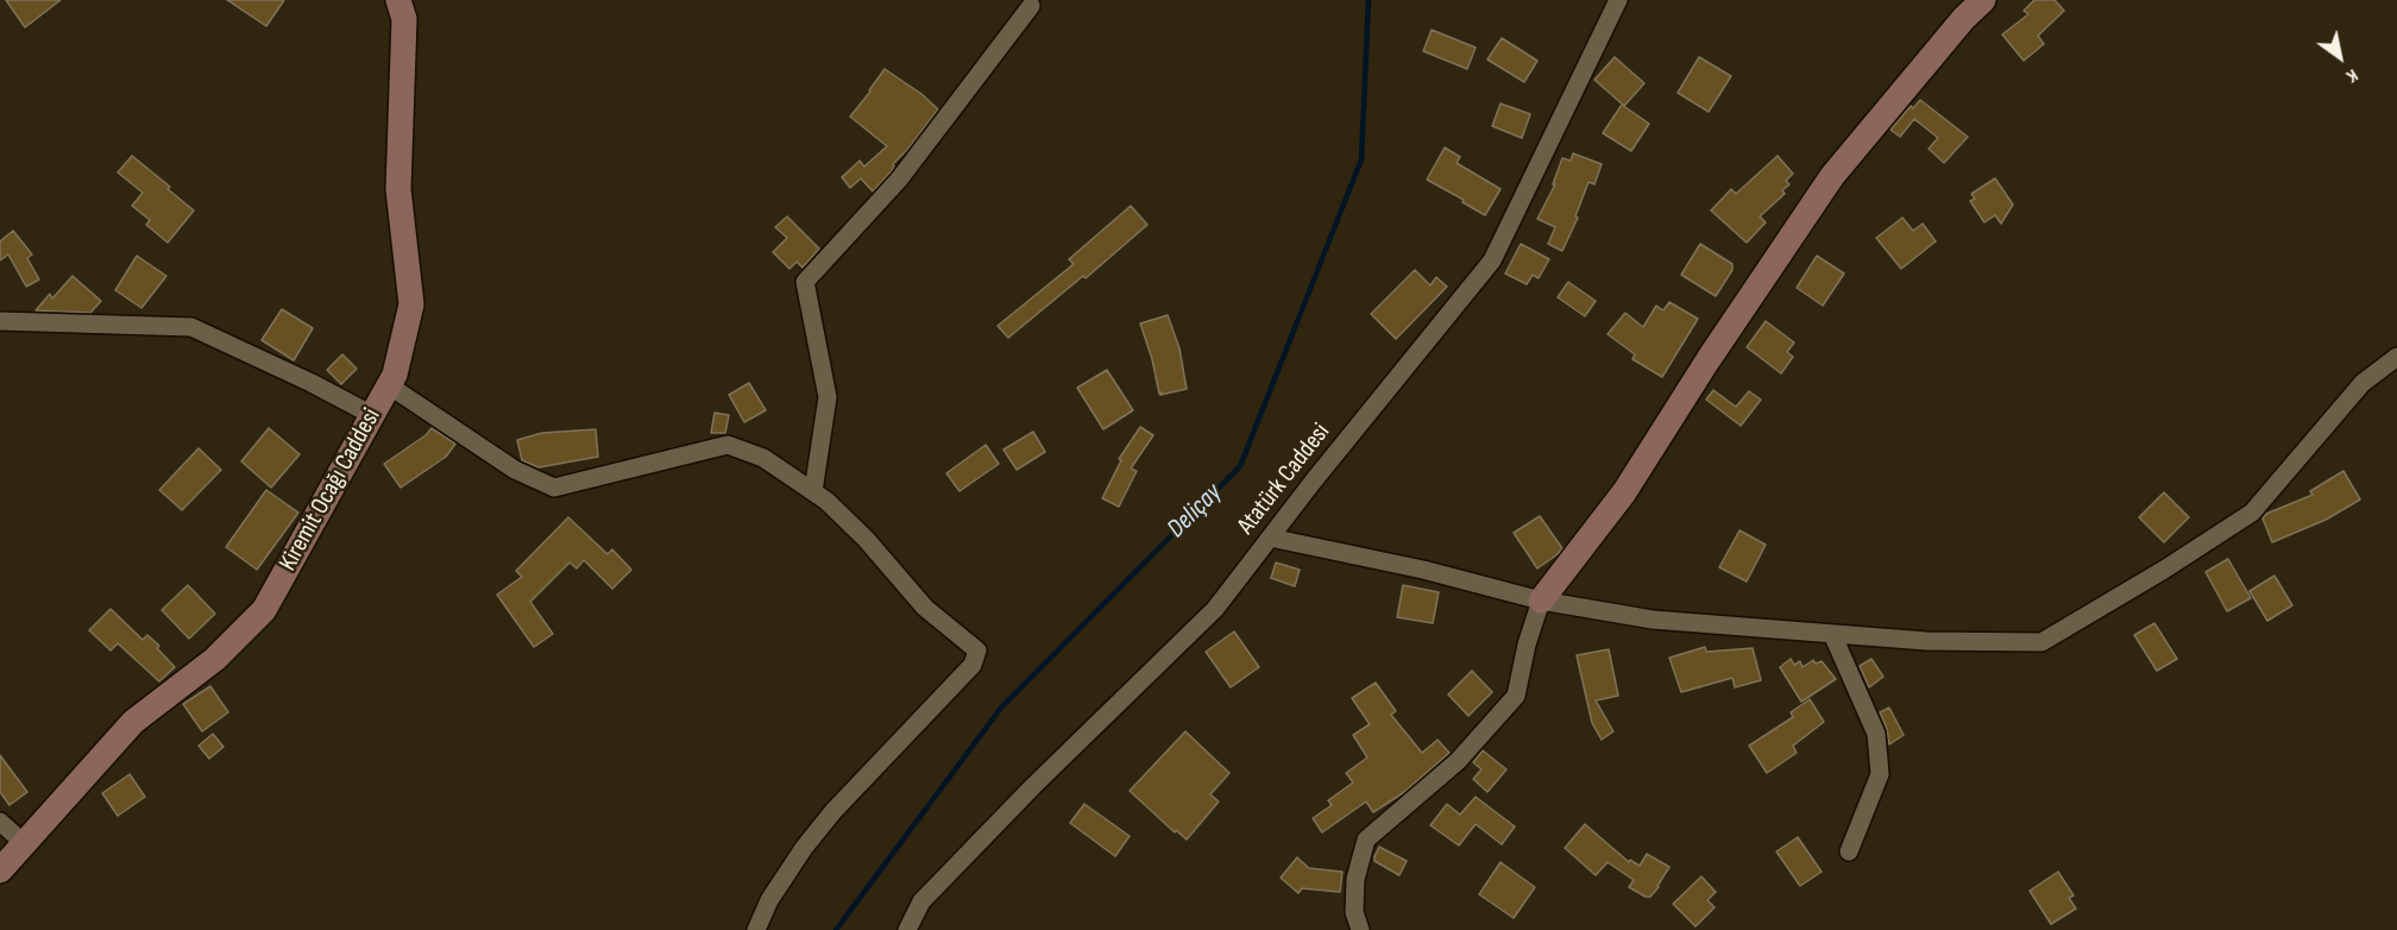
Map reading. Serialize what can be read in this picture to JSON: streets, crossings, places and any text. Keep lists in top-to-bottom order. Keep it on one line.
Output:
{"streets":{"street":["Atatürk Caddesi","Kiremit Ocağı Caddesi"]},"water":["Deliçay"],"north":"bottom right"}
